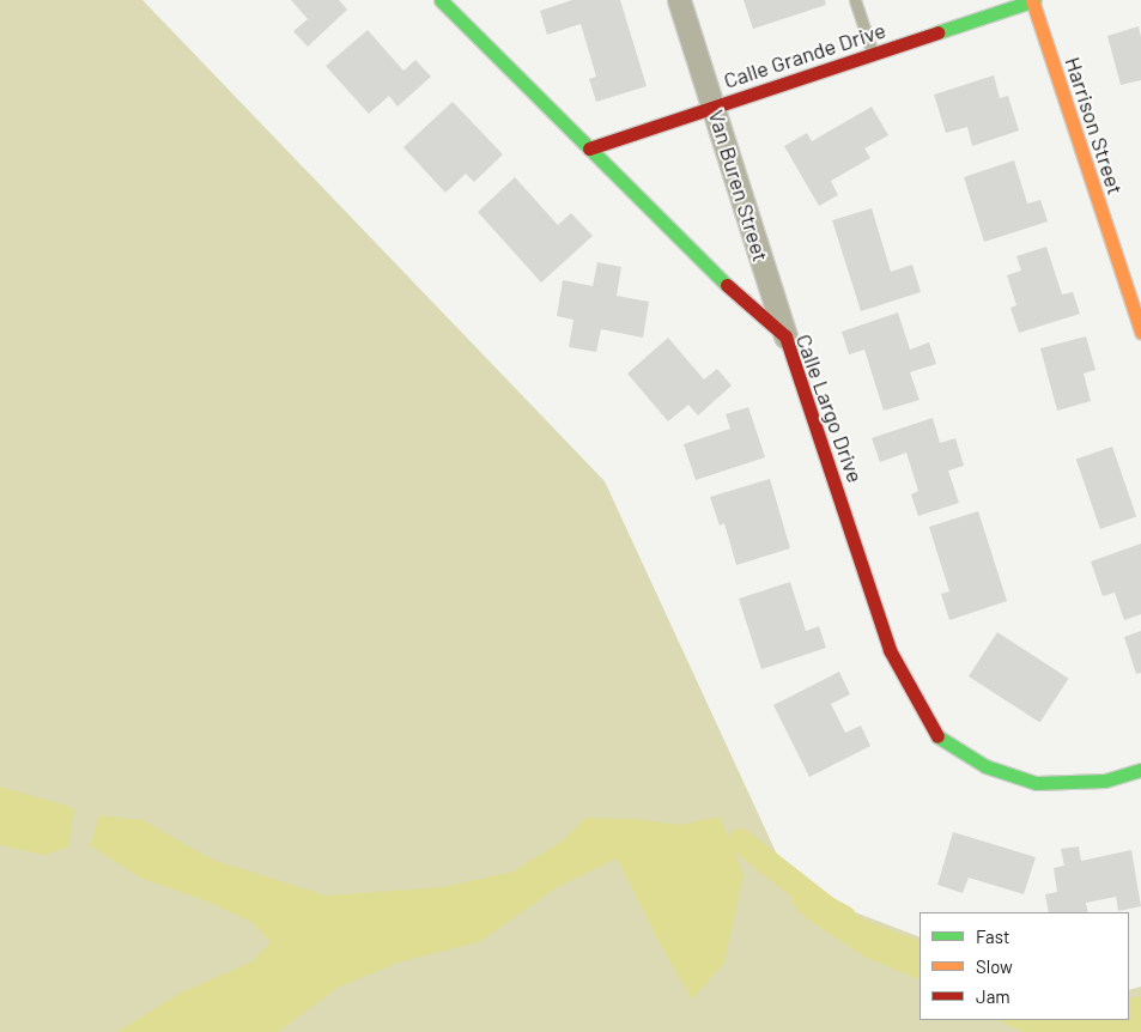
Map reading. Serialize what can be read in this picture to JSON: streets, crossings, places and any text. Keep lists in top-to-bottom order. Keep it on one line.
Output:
{"streets":{"street":["Calle Grande Drive","Harrison Street","Van Buren Street","Calle Largo Drive"]},"crossings":[["Calle Grande Drive","Harrison Street"],["Calle Grande Drive","Van Buren Street"],["Calle Grande Drive","Calle Largo Drive"],["Van Buren Street","Calle Largo Drive"]],"legend":["Fast","Slow","Jam"]}
